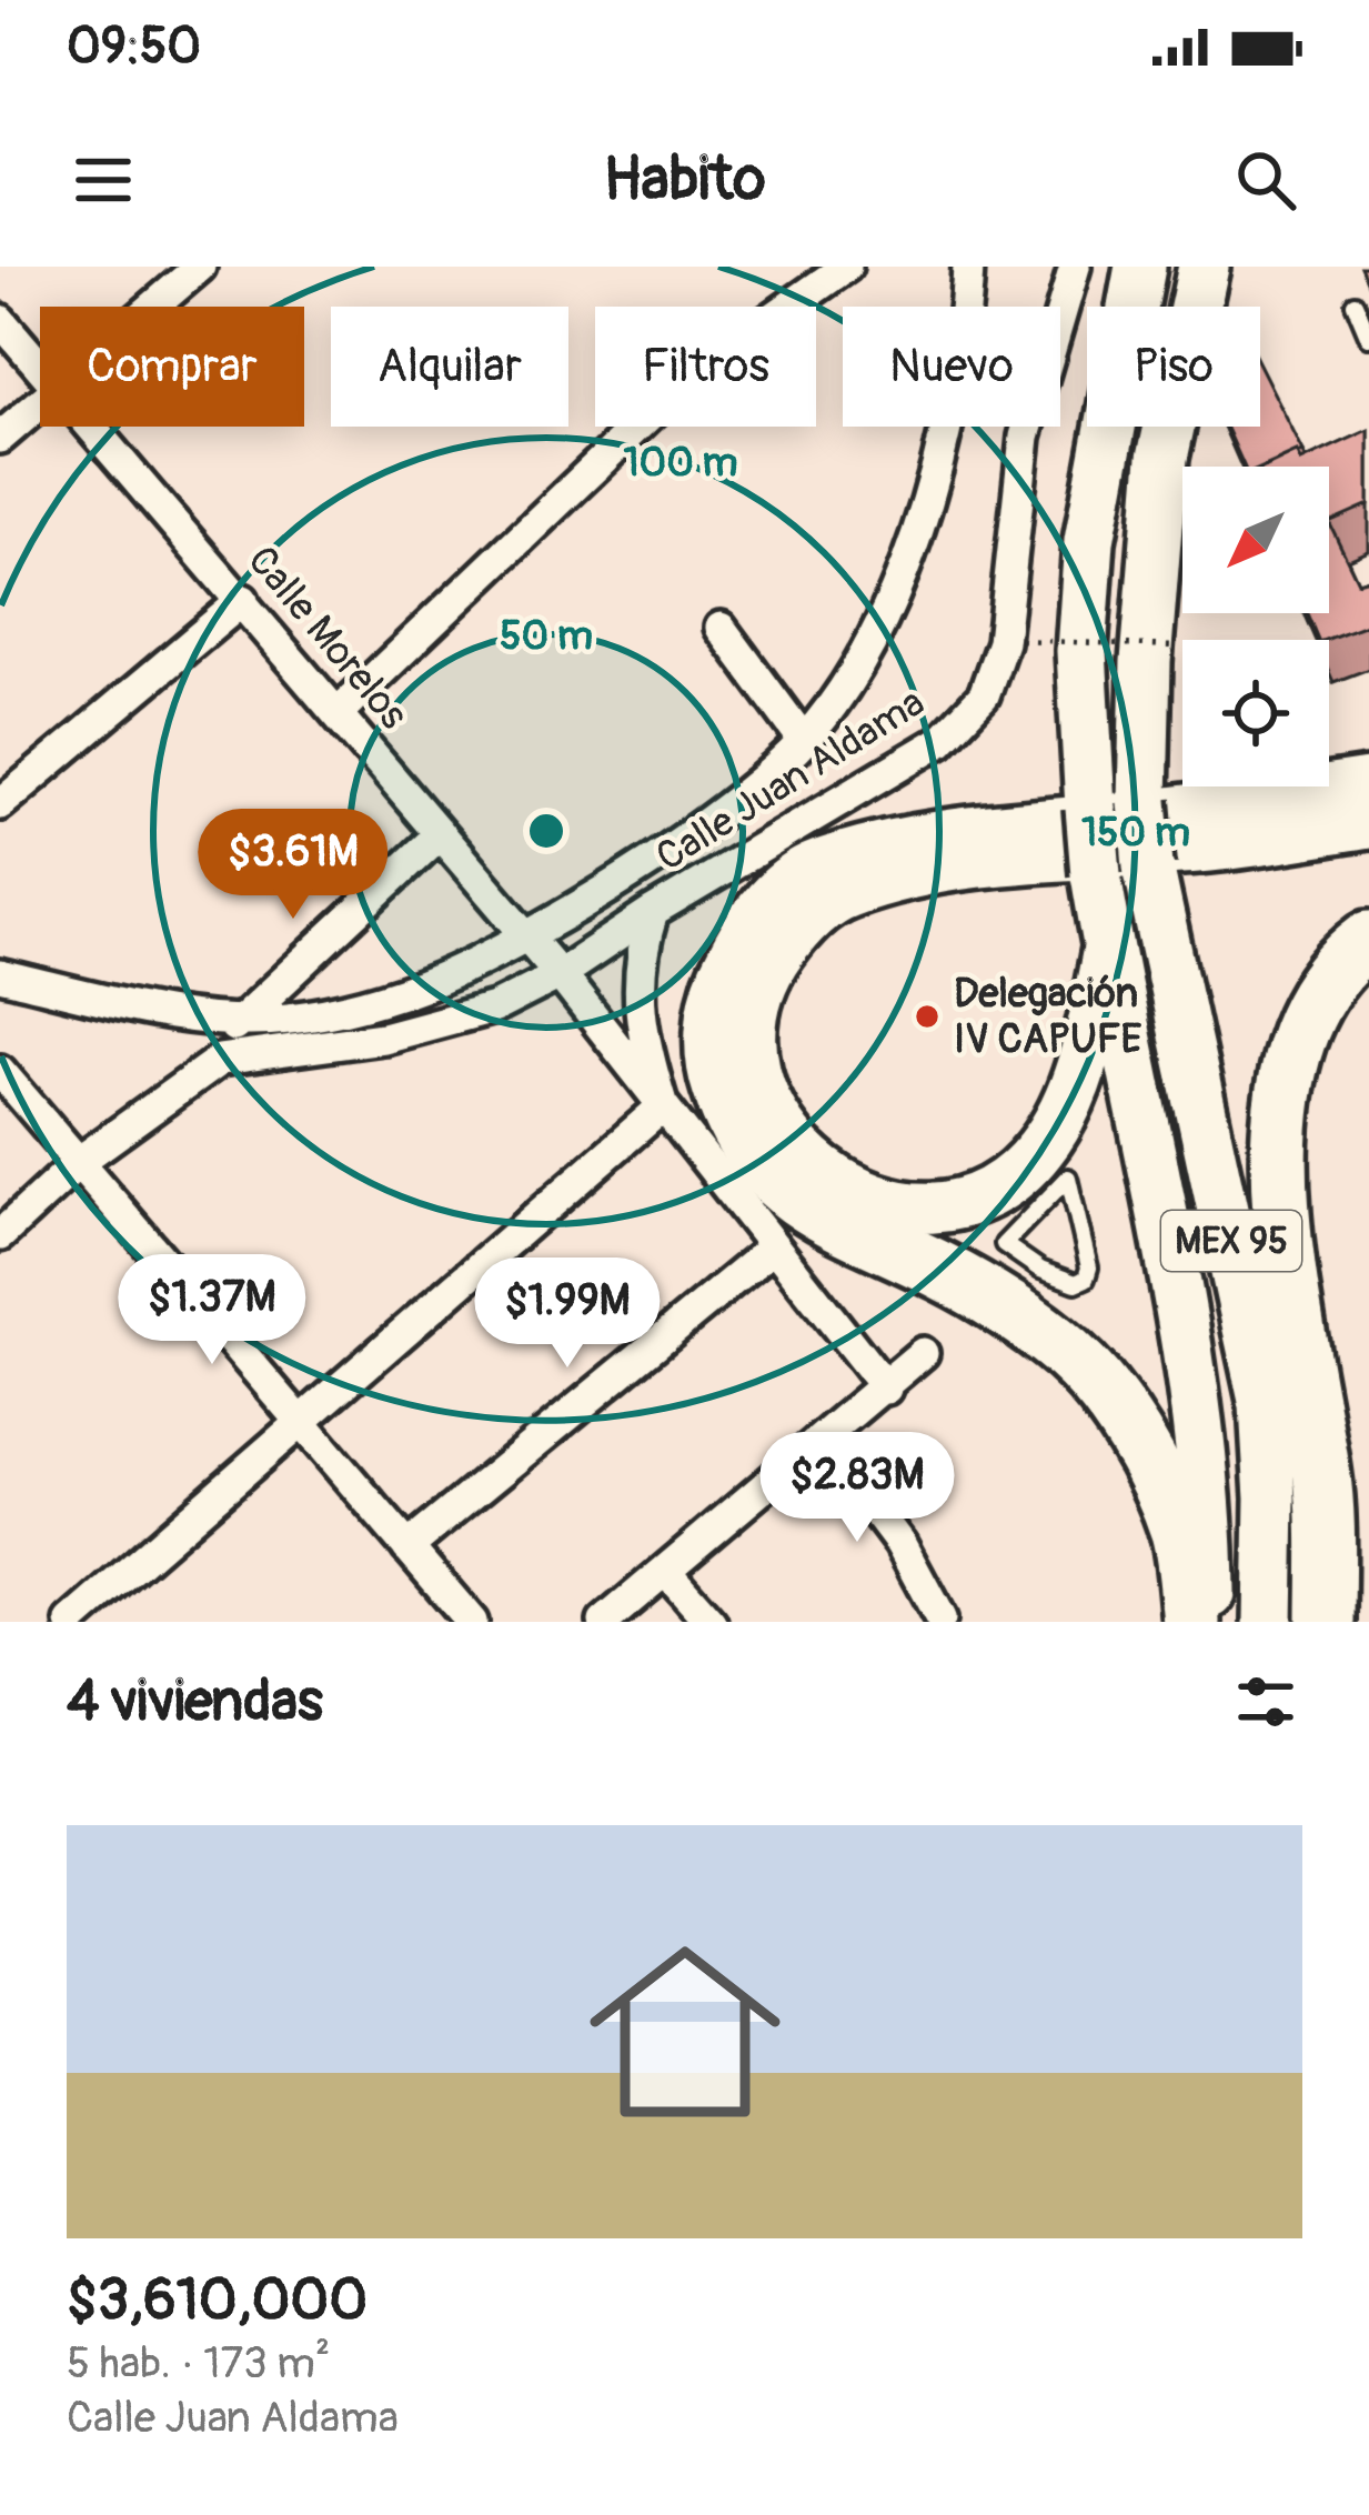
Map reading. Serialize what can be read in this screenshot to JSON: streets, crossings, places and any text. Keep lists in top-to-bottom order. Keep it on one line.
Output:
{"streets":{"highway":["MEX 95"],"street":["Calle Morelos","Calle Juan Aldama"]},"crossings":[["Calle Morelos","Calle Juan Aldama"]],"places":["Delegación IV CAPUFE"],"north":"bottom left","page":{"status":"09:50","header":"Habito","chip":["Comprar","Alquilar","Filtros","Nuevo","Piso"],"price":["$3.61M","$1.37M","$1.99M","$2.83M"],"heading":"4 viviendas","list":[{"name":"$3,610,000","note":"5 hab. · 173 m² · Calle Juan Aldama"}]},"rings":["100 m","50 m","150 m"]}
